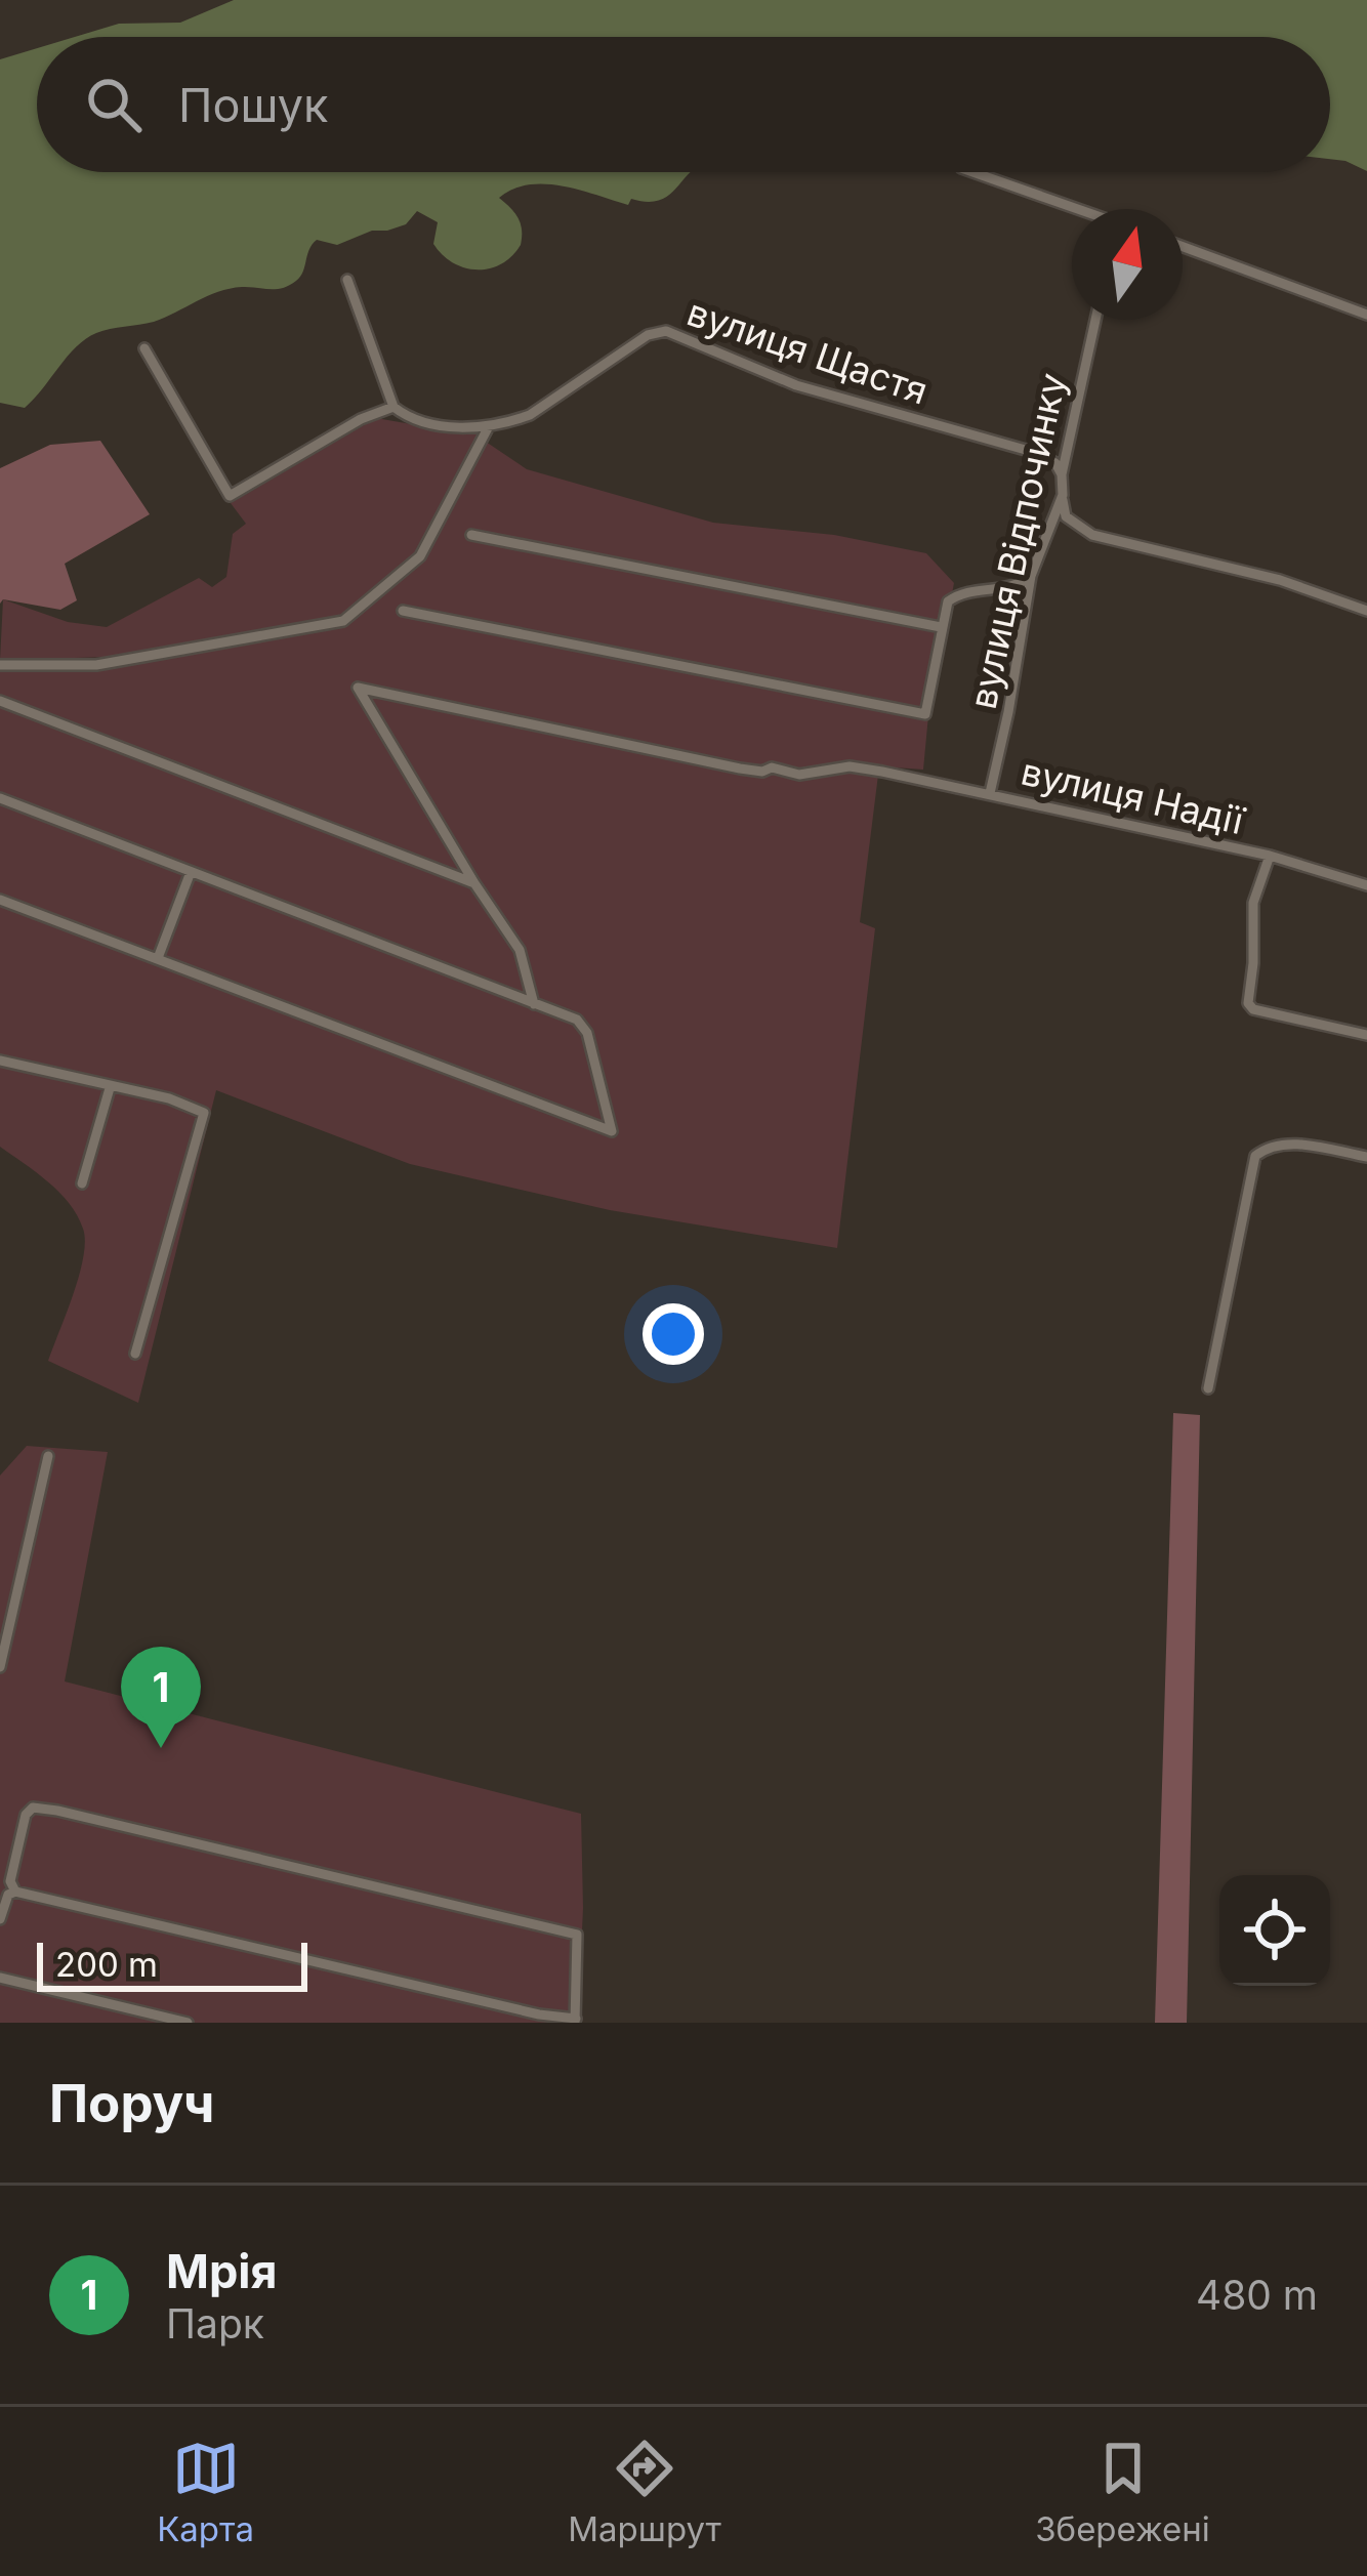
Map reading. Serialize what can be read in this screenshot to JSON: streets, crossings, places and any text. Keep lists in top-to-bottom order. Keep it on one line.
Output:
{"streets":{"street":["вулиця Щастя","вулиця Відпочинку","вулиця Надії"]},"crossings":[["вулиця Щастя","вулиця Відпочинку"],["вулиця Відпочинку","вулиця Надії"]],"scale_bar":"200 m","north":"top","page":{"search":"Пошук","pins":"1","scale":"200 m","heading":"Поруч","list":[{"mark":"1","name":"Мрія","note":"Парк","value":"480 m"}],"nav":["Карта","Маршрут","Збережені"]}}
